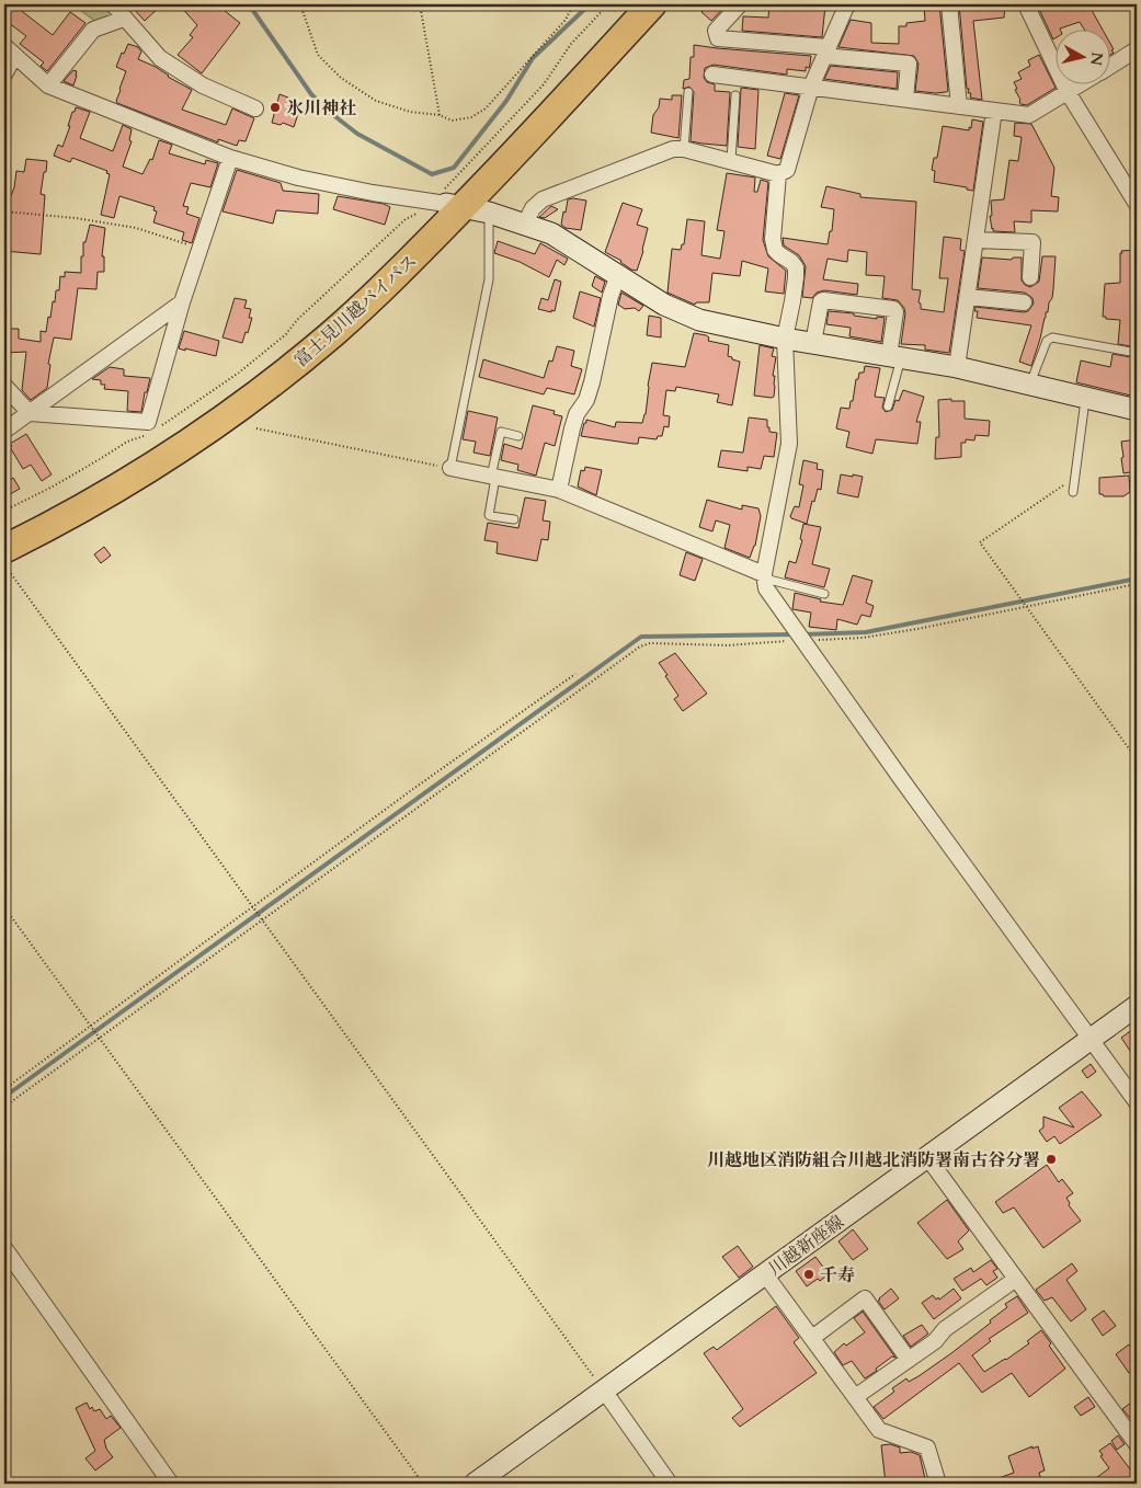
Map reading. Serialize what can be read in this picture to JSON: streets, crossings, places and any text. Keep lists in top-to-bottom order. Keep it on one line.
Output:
{"streets":{"highway":["富士見川越バイパス"],"main road":["川越新座線"]},"places":["氷川神社","川越地区消防組合川越北消防署南古谷分署","千寿"],"north":"right"}
